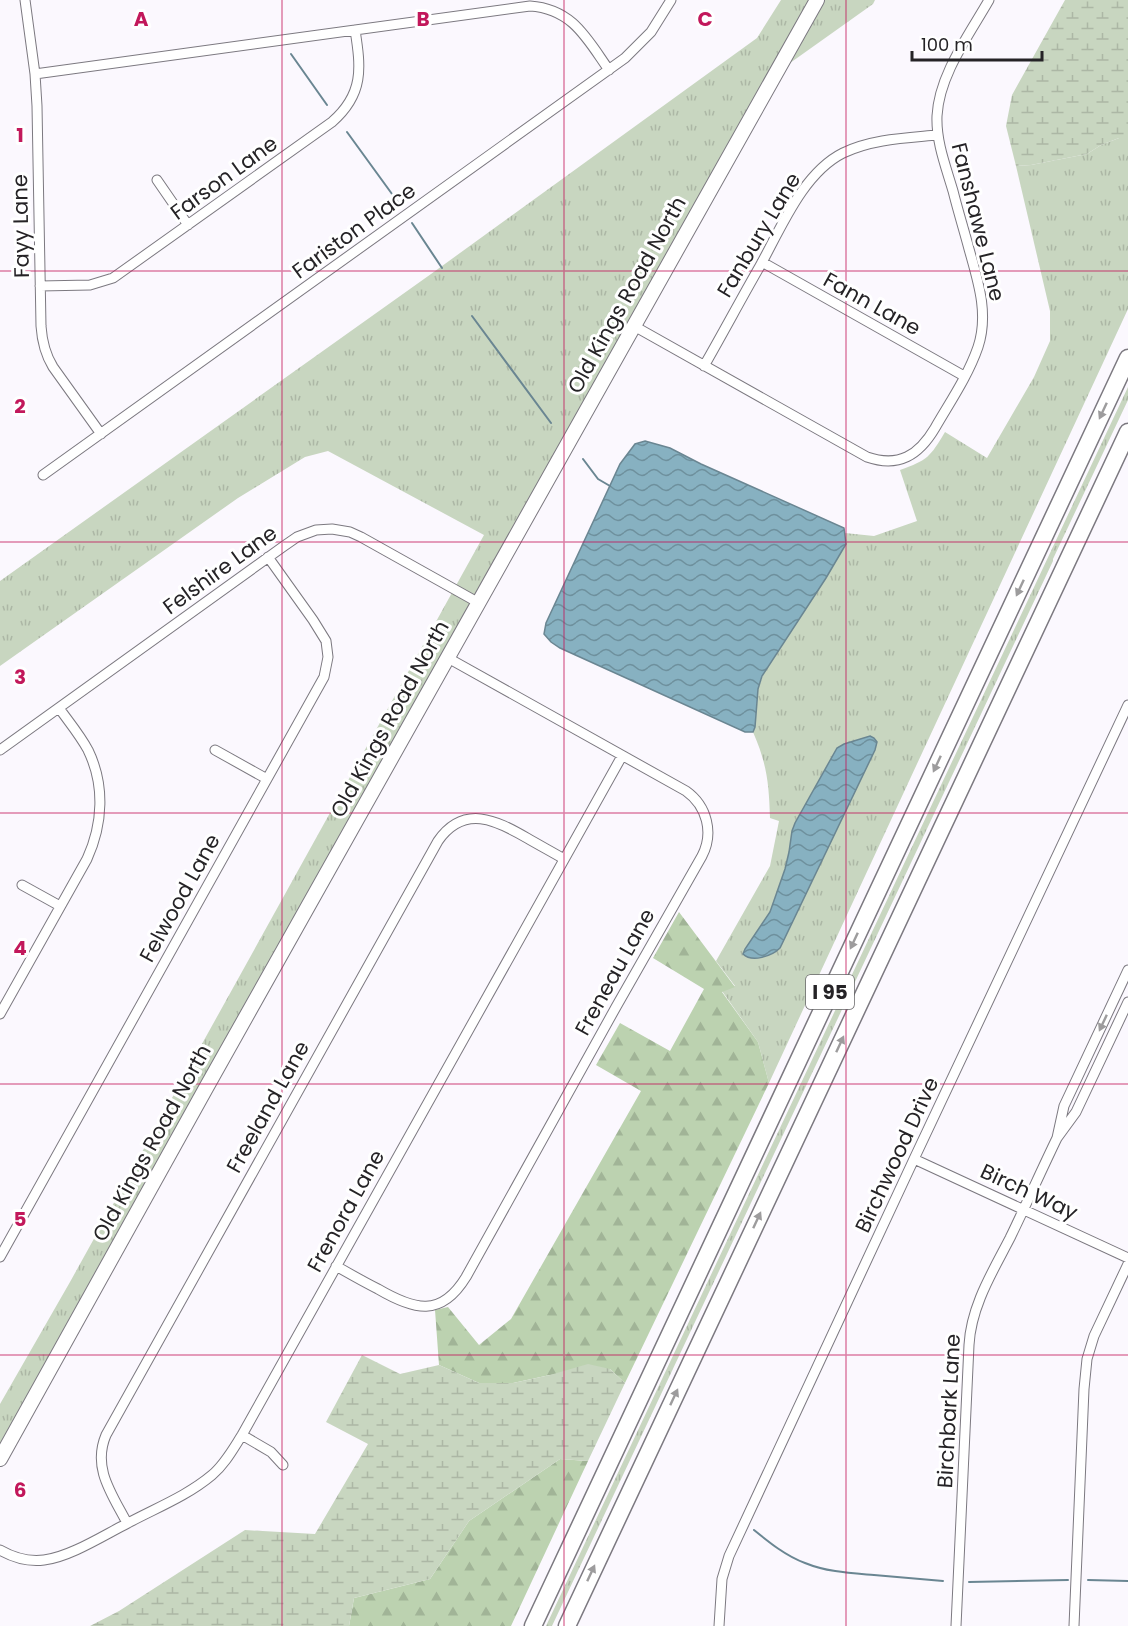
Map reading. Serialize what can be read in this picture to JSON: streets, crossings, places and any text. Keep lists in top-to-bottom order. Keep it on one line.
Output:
{"streets":{"highway":["I 95"],"street":["Farson Lane","Fanshawe Lane","Fayy Lane","Fariston Place","Fanbury Lane","Old Kings Road North","Fann Lane","Felshire Lane","Felwood Lane","Freneau Lane","Freeland Lane","Birchwood Drive","Birch Way","Frenora Lane","Birchbark Lane"]},"crossings":[["Farson Lane","Fayy Lane"],["Fanshawe Lane","Fanbury Lane"],["Fanshawe Lane","Old Kings Road North"],["Fanshawe Lane","Fann Lane"],["Fayy Lane","Fariston Place"],["Fanbury Lane","Fann Lane"],["Old Kings Road North","Felshire Lane"],["Old Kings Road North","Freneau Lane"],["Felshire Lane","Felwood Lane"],["Freneau Lane","Frenora Lane"],["Freeland Lane","Frenora Lane"],["Birchwood Drive","Birch Way"],["Birch Way","Birchbark Lane"]],"scale_bar":"100 m","grid":{"columns":["A","B","C"],"rows":["1","2","3","4","5","6"]}}
